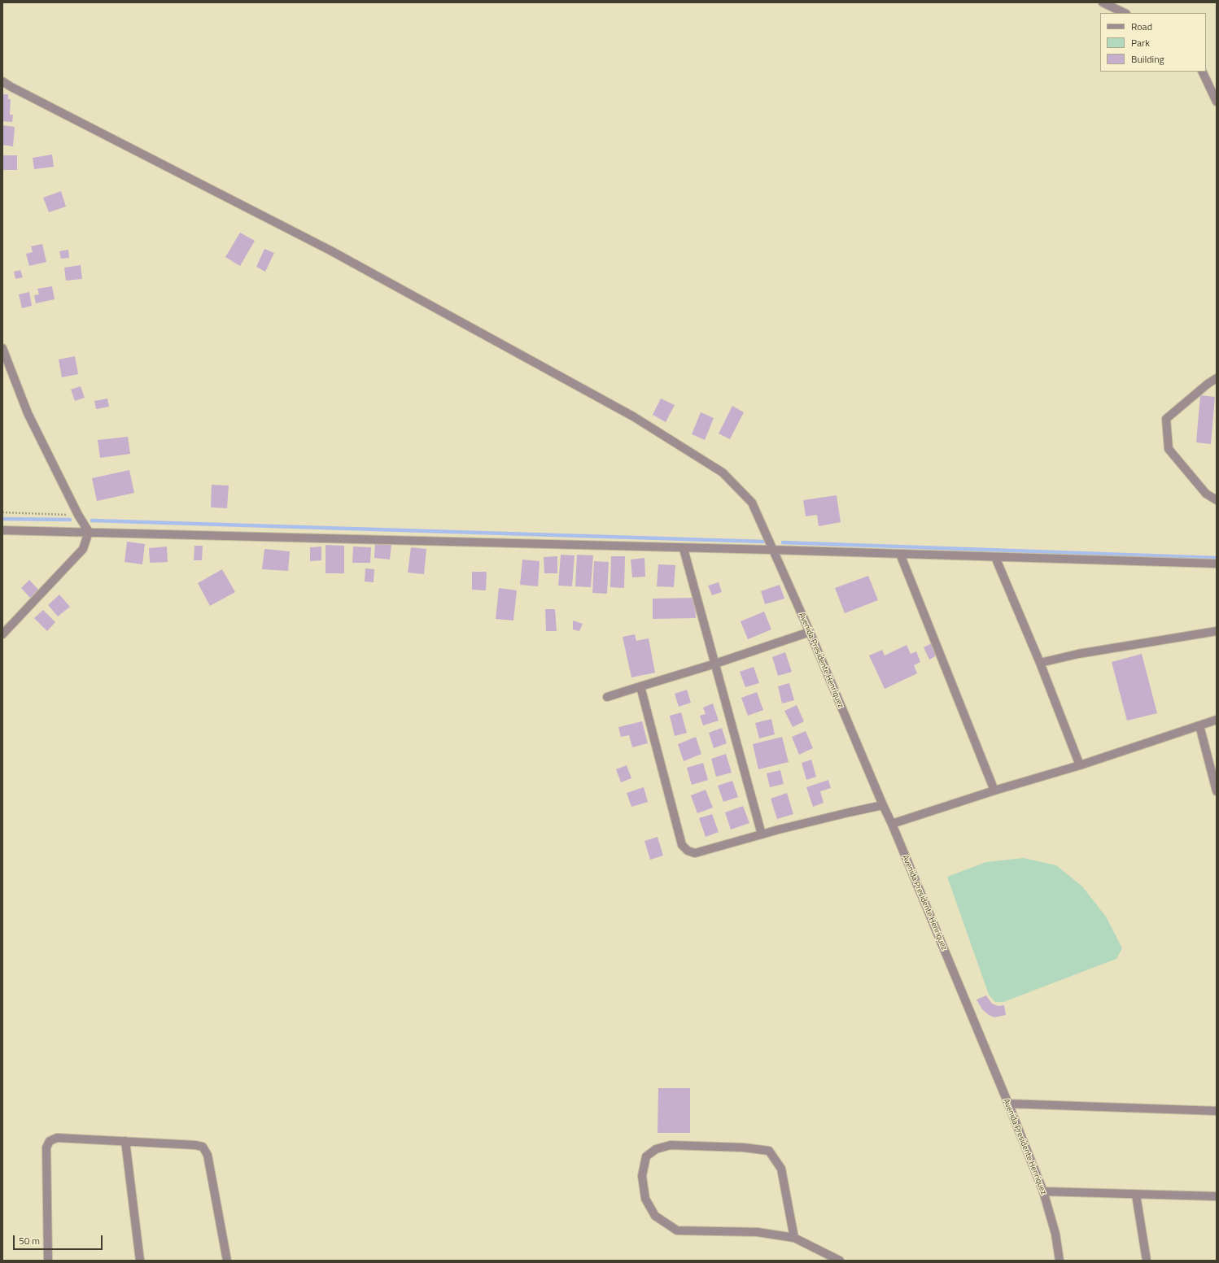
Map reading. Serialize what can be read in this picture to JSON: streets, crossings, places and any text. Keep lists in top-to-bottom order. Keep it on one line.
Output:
{"streets":{"street":["Avenida Presidente Henríquez"]},"legend":["Road","Park","Building"],"scale_bar":"50 m"}
